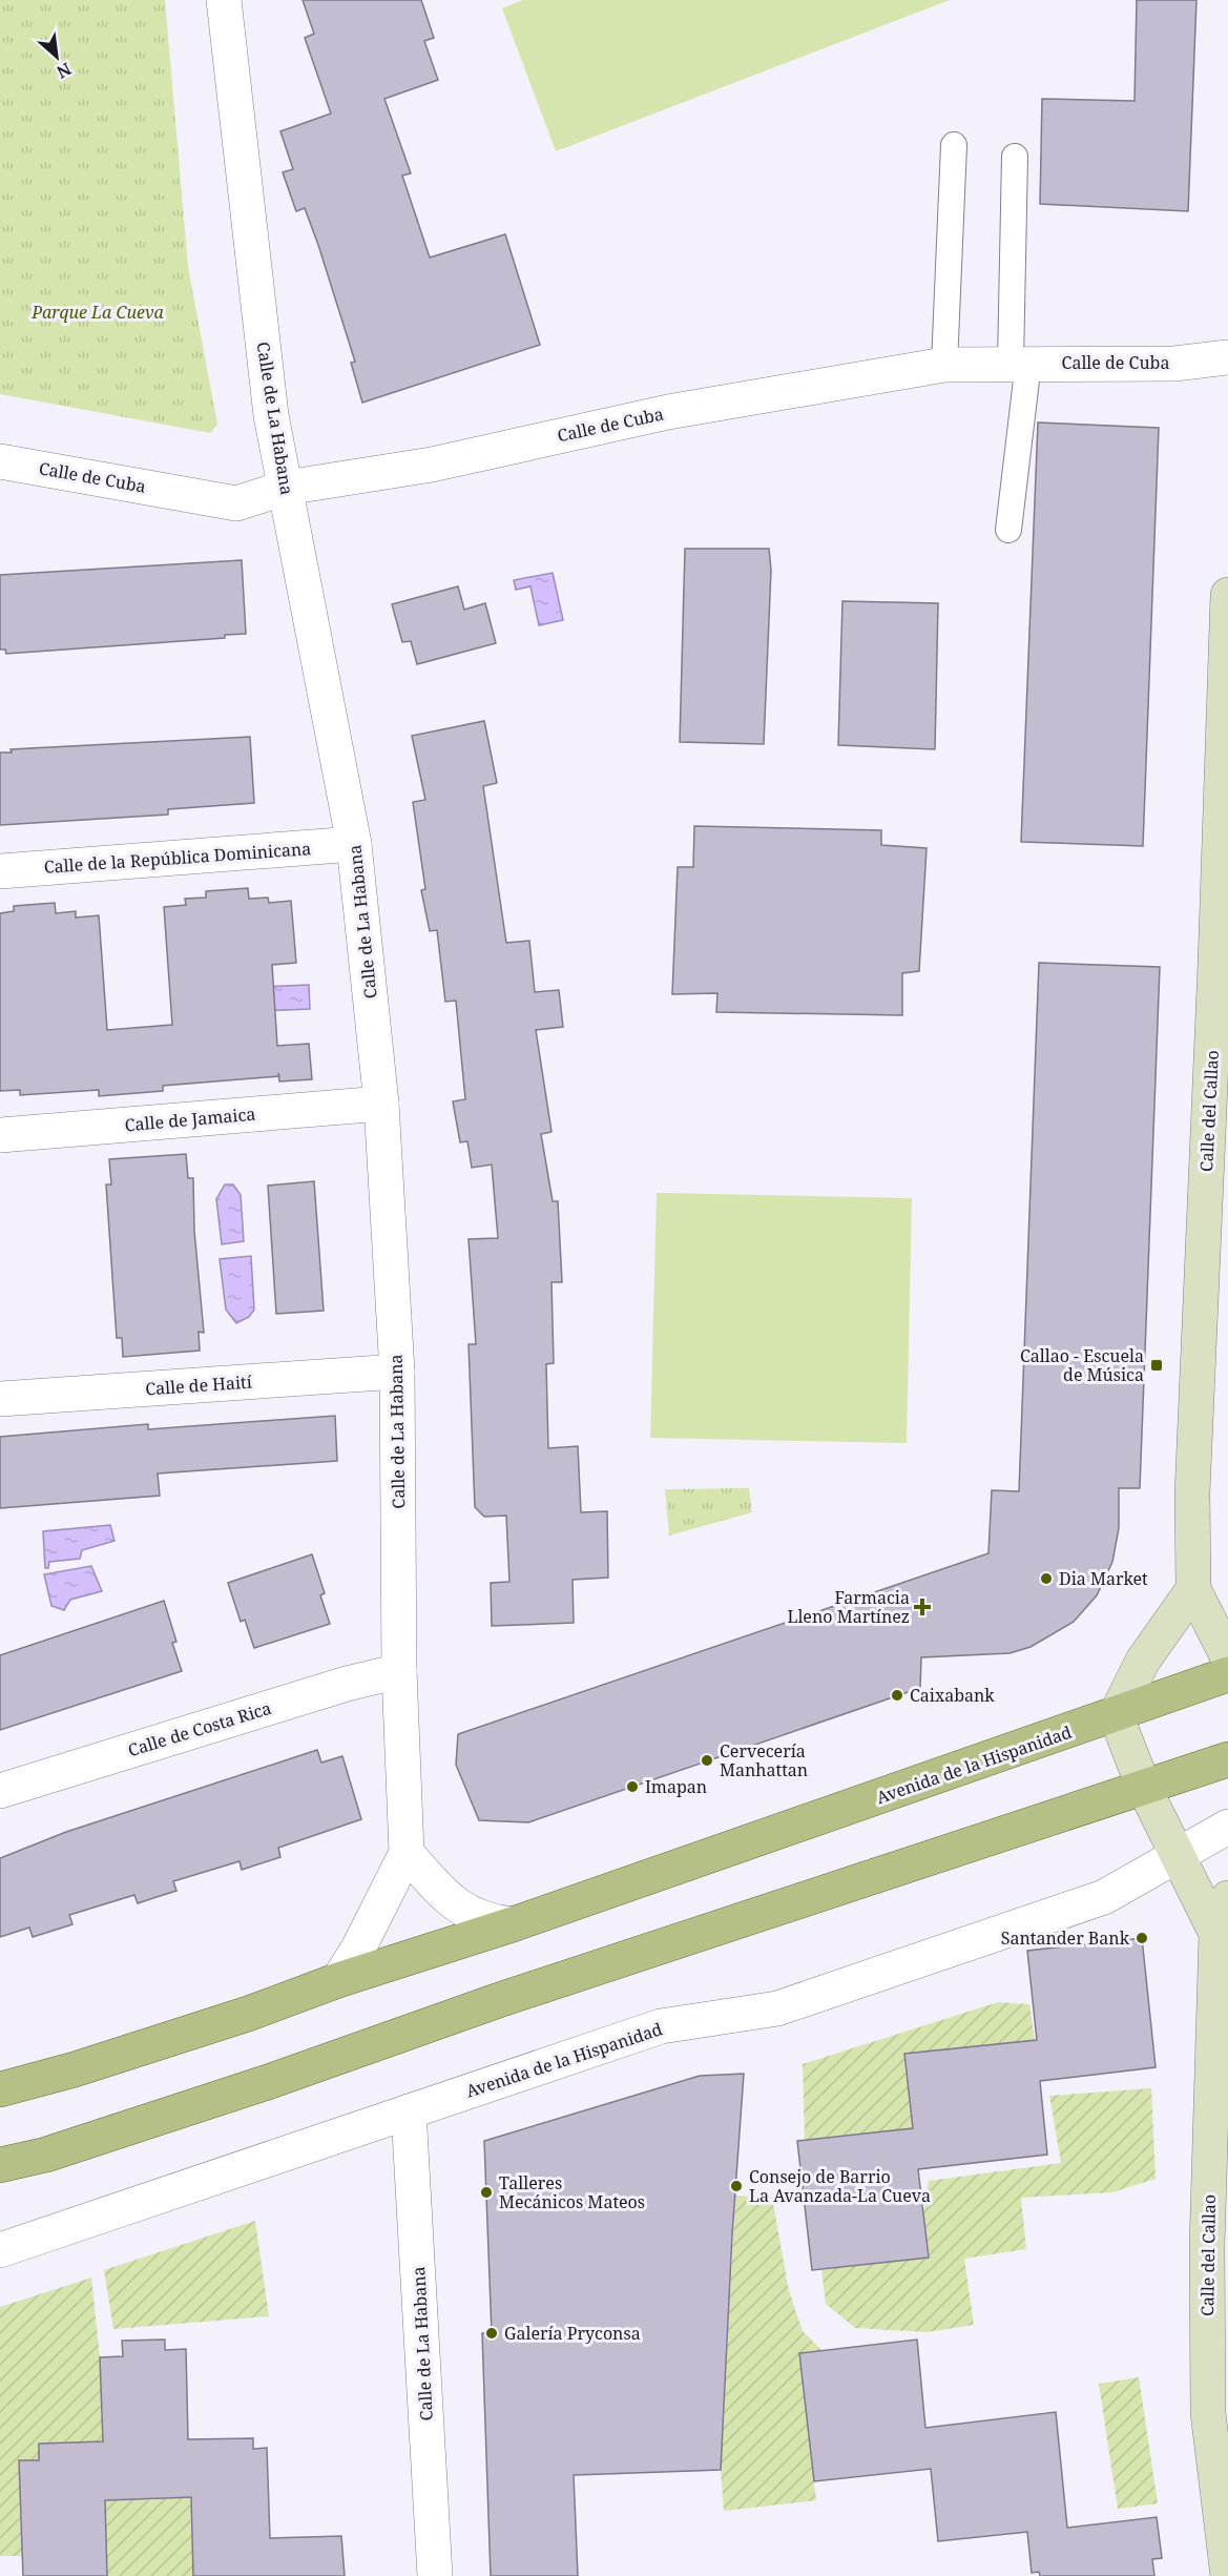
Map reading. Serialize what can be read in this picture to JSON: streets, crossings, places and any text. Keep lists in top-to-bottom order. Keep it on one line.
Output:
{"streets":{"main road":["Avenida de la Hispanidad"],"street":["Calle de Cuba","Calle de La Habana","Calle de la República Dominicana","Calle del Callao","Calle de Jamaica","Calle de Haití","Calle de Costa Rica"]},"crossings":[["Calle de Cuba","Calle de La Habana"],["Calle de La Habana","Calle de la República Dominicana"],["Calle de La Habana","Calle de Jamaica"],["Calle de La Habana","Calle de Haití"],["Calle de La Habana","Calle de Costa Rica"],["Calle de La Habana","Avenida de la Hispanidad"],["Calle del Callao","Avenida de la Hispanidad"]],"parks":["Parque La Cueva"],"places":{"transit":["Callao - Escuela de Música"],"other":["Dia Market","Caixabank","Cervecería Manhattan","Imapan","Santander Bank","Consejo de Barrio La Avanzada-La Cueva","Talleres Mecánicos Mateos","Galería Pryconsa"],"health":["Farmacia Lleno Martínez"]},"north":"bottom right"}
